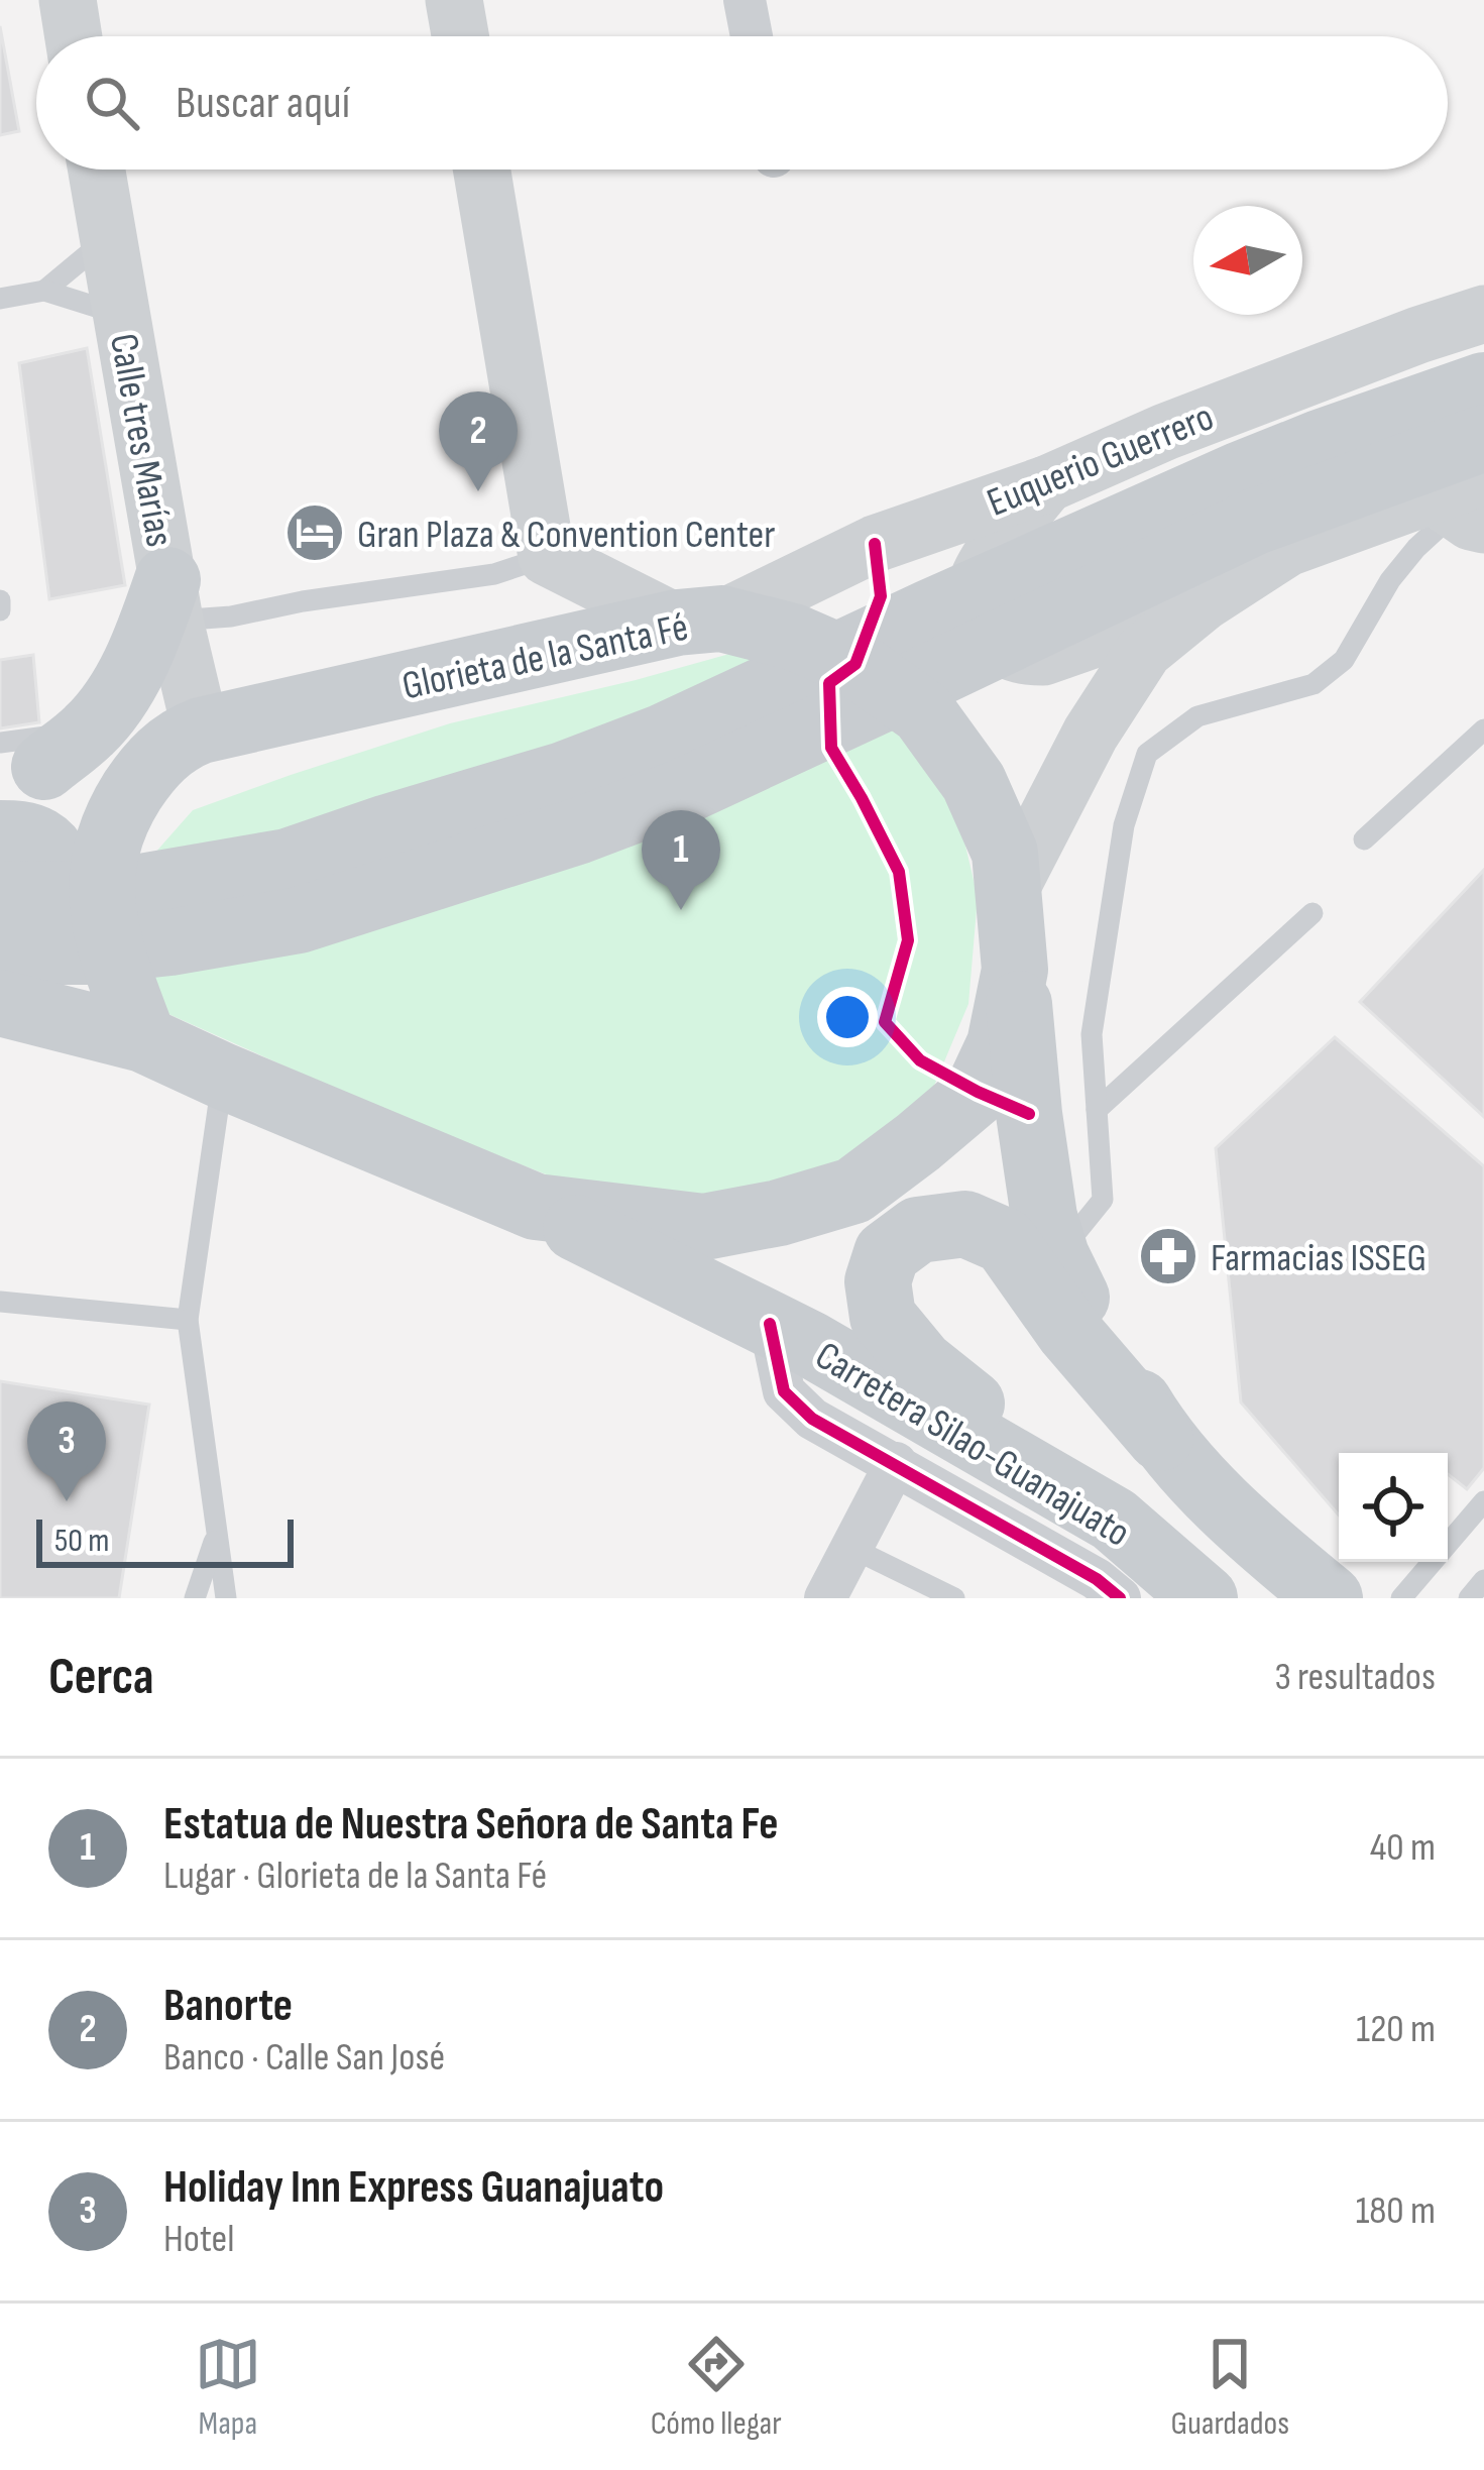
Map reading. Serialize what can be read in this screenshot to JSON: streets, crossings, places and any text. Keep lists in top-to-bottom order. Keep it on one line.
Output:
{"streets":{"main road":["Calle tres Marías","Euquerio Guerrero","Glorieta de la Santa Fé","Carretera Silao-Guanajuato"]},"crossings":[["Calle tres Marías","Glorieta de la Santa Fé"],["Euquerio Guerrero","Glorieta de la Santa Fé"],["Glorieta de la Santa Fé","Carretera Silao-Guanajuato"]],"places":{"hotel":["Gran Plaza & Convention Center"],"pharmacy":["Farmacias ISSEG"]},"scale_bar":"50 m","north":"left","page":{"search":"Buscar aquí","pins":["2","1","3"],"scale":"50 m","heading":["Cerca","3 resultados"],"list":[{"mark":"1","name":"Estatua de Nuestra Señora de Santa Fe","note":"Lugar · Glorieta de la Santa Fé","value":"40 m"},{"mark":"2","name":"Banorte","note":"Banco · Calle San José","value":"120 m"},{"mark":"3","name":"Holiday Inn Express Guanajuato","note":"Hotel","value":"180 m"}],"nav":["Mapa","Cómo llegar","Guardados"]}}
